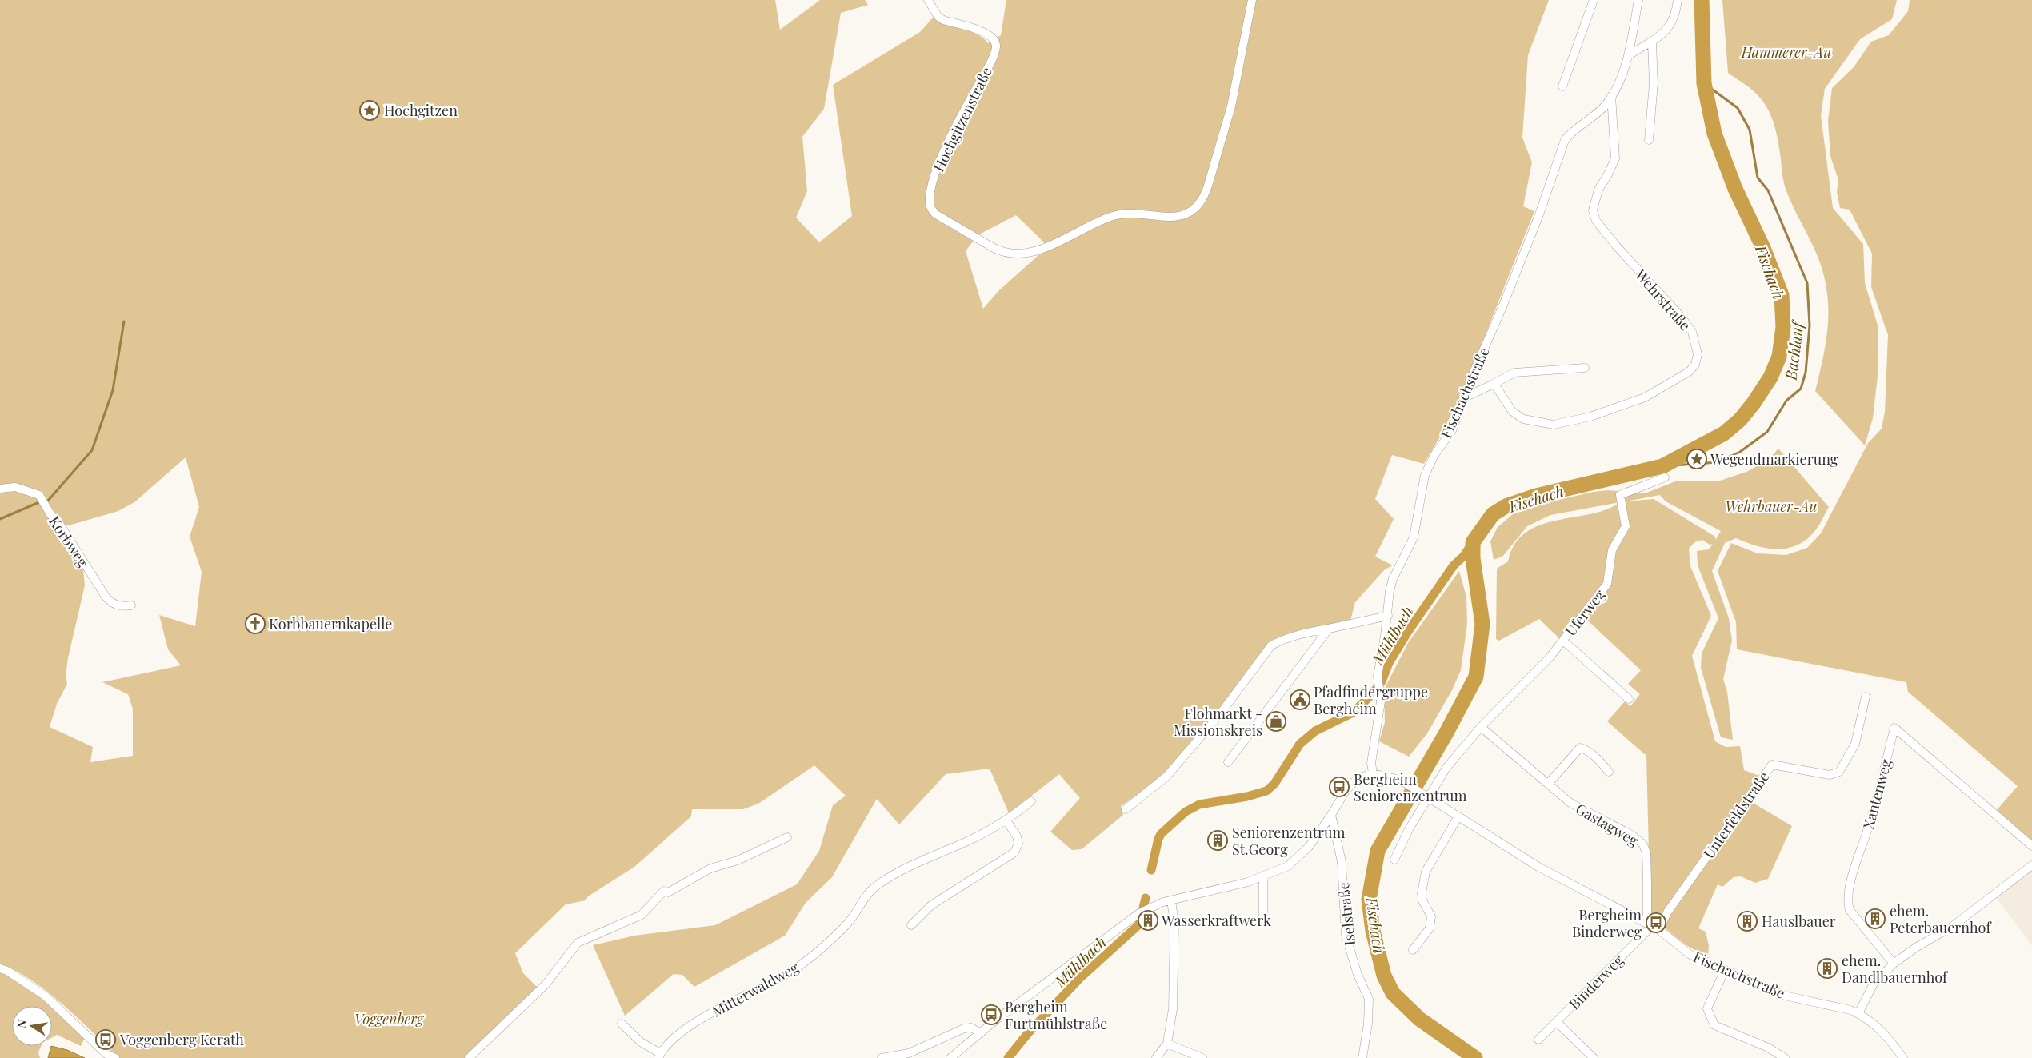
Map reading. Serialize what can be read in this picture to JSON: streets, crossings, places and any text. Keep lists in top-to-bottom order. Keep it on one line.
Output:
{"streets":{"street":["Hochgitzenstraße","Wehrstraße","Fischachstraße","Korbweg","Uferweg","Xantenweg","Unterfeldstraße","Gastagweg","Iselstraße","Binderweg","Mitterwaldweg"]},"crossings":[["Wehrstraße","Fischachstraße"],["Fischachstraße","Uferweg"],["Fischachstraße","Unterfeldstraße"],["Fischachstraße","Gastagweg"],["Fischachstraße","Binderweg"],["Uferweg","Gastagweg"],["Unterfeldstraße","Gastagweg"],["Unterfeldstraße","Binderweg"],["Gastagweg","Binderweg"]],"water":["Fischach","Bachlauf","Mühlbach"],"parks":["Hammerer-Au","Wehrbauer-Au","Voggenberg"],"places":{"place":["Hochgitzen","Wegendmarkierung"],"church":["Korbbauernkapelle"],"public building":["Pfadfindergruppe Bergheim"],"shop":["Flohmarkt - Missionskreis"],"bus stop":["Bergheim Seniorenzentrum","Bergheim Binderweg","Bergheim Furtmühlstraße","Voggenberg Kerath"],"building":["Seniorenzentrum St.Georg","ehem. Peterbauernhof","Wasserkraftwerk","Hauslbauer","ehem. Dandlbauernhof"]},"north":"left"}
